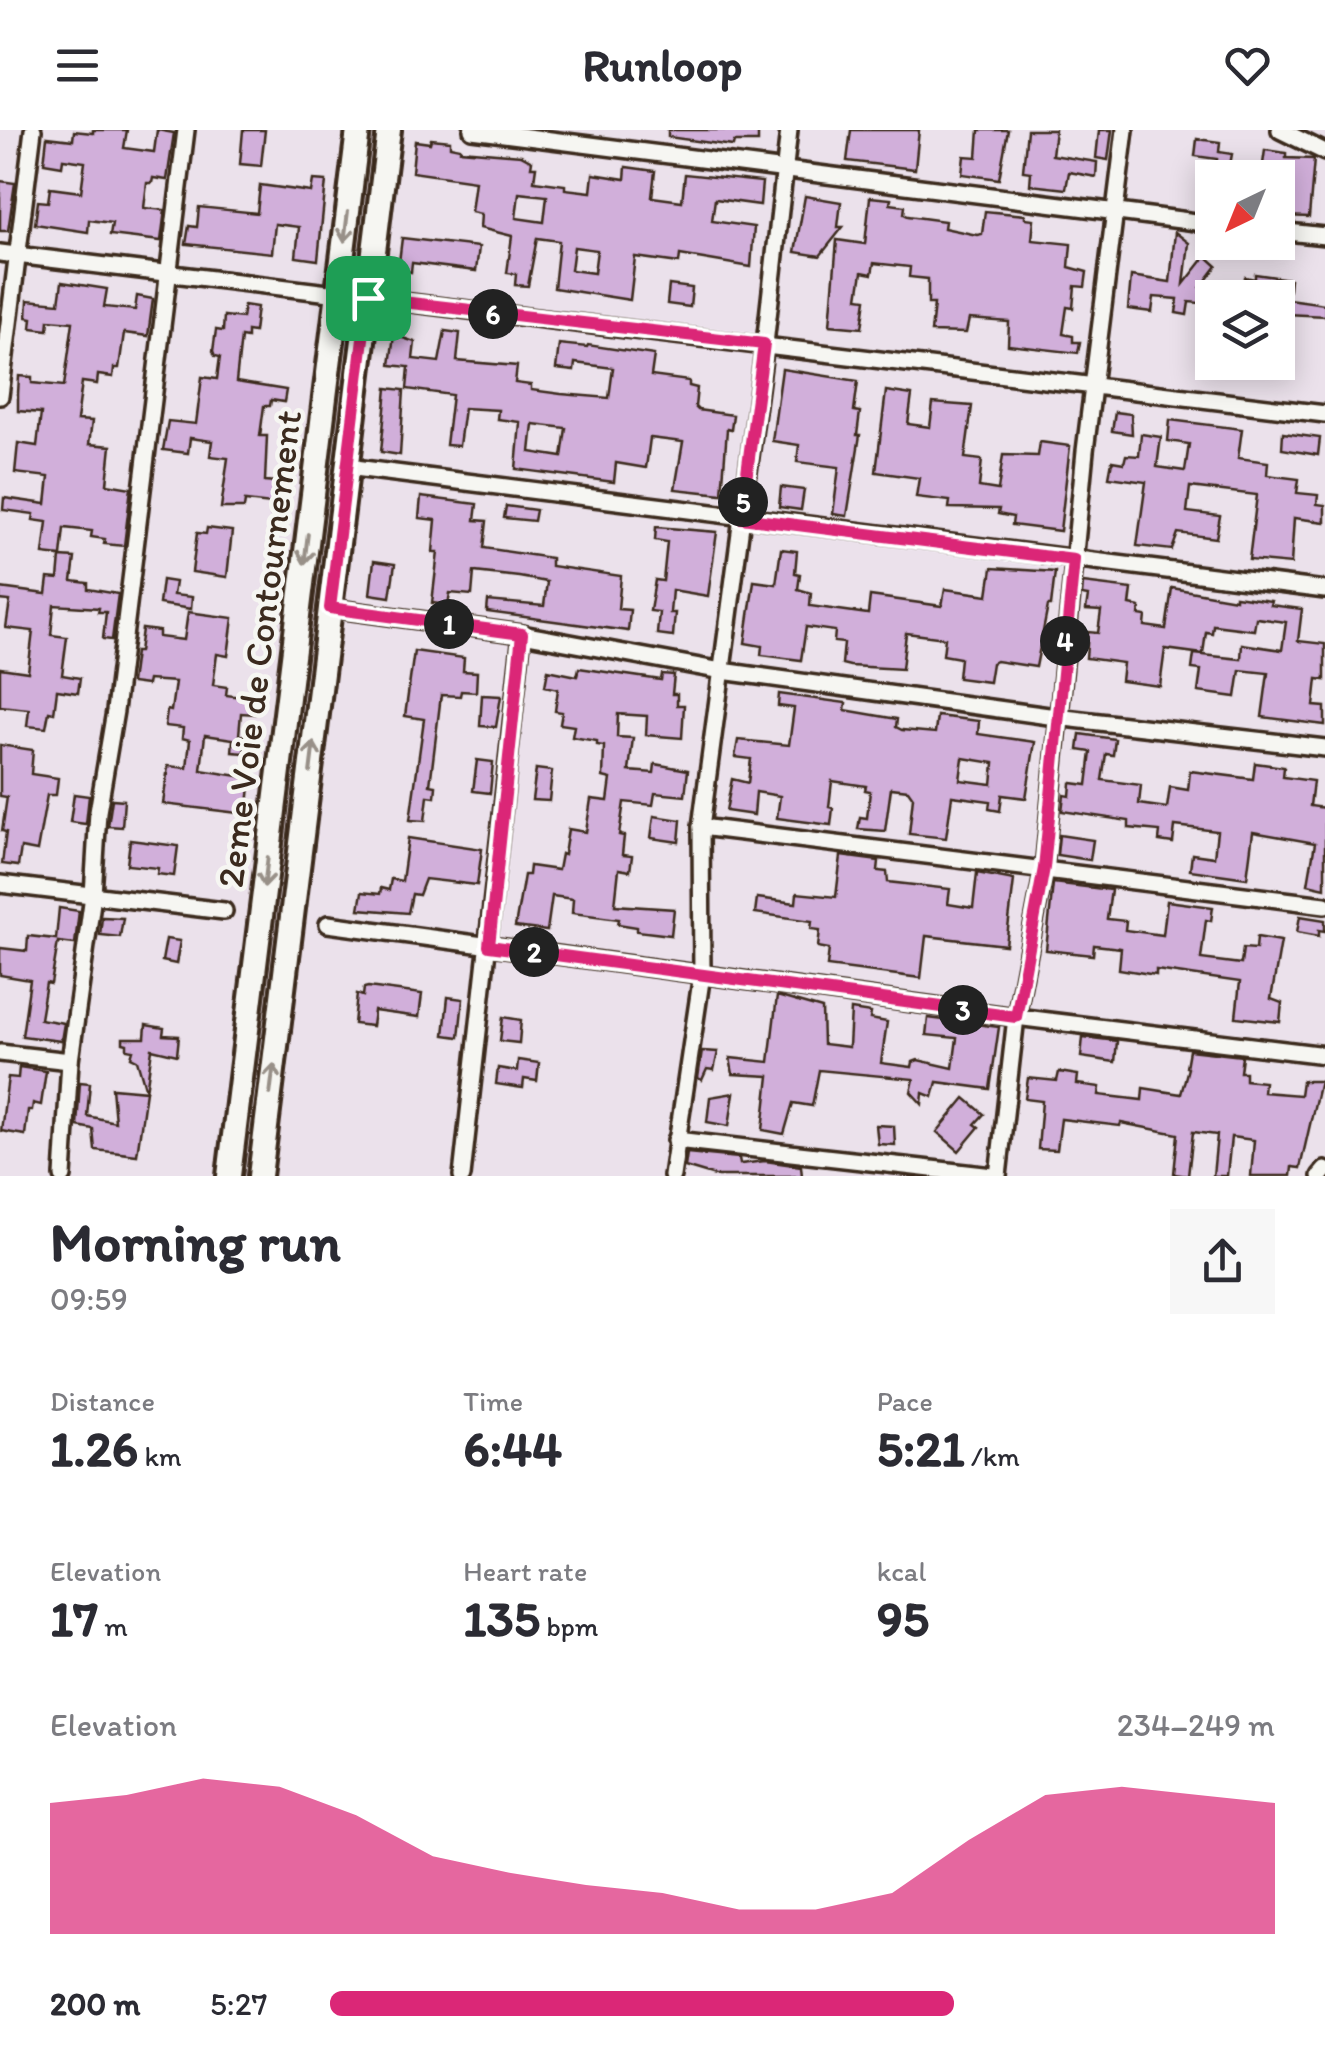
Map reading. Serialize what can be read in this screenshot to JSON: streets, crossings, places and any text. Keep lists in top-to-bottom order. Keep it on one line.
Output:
{"streets":{"main road":["2eme Voie de Contournement"]},"north":"bottom left","page":{"header":"Runloop","pins":["6","5","1","4","2","3"],"heading":["Morning run","09:59"],"stats":[["Distance","1.26 km"],["Time","6:44"],["Pace","5:21 /km"],["Elevation","17 m"],["Heart rate","135 bpm"],["kcal","95"]],"chart":["Elevation","234–249 m"],"list":[{"name":"200 m","note":"5:27"}]}}
